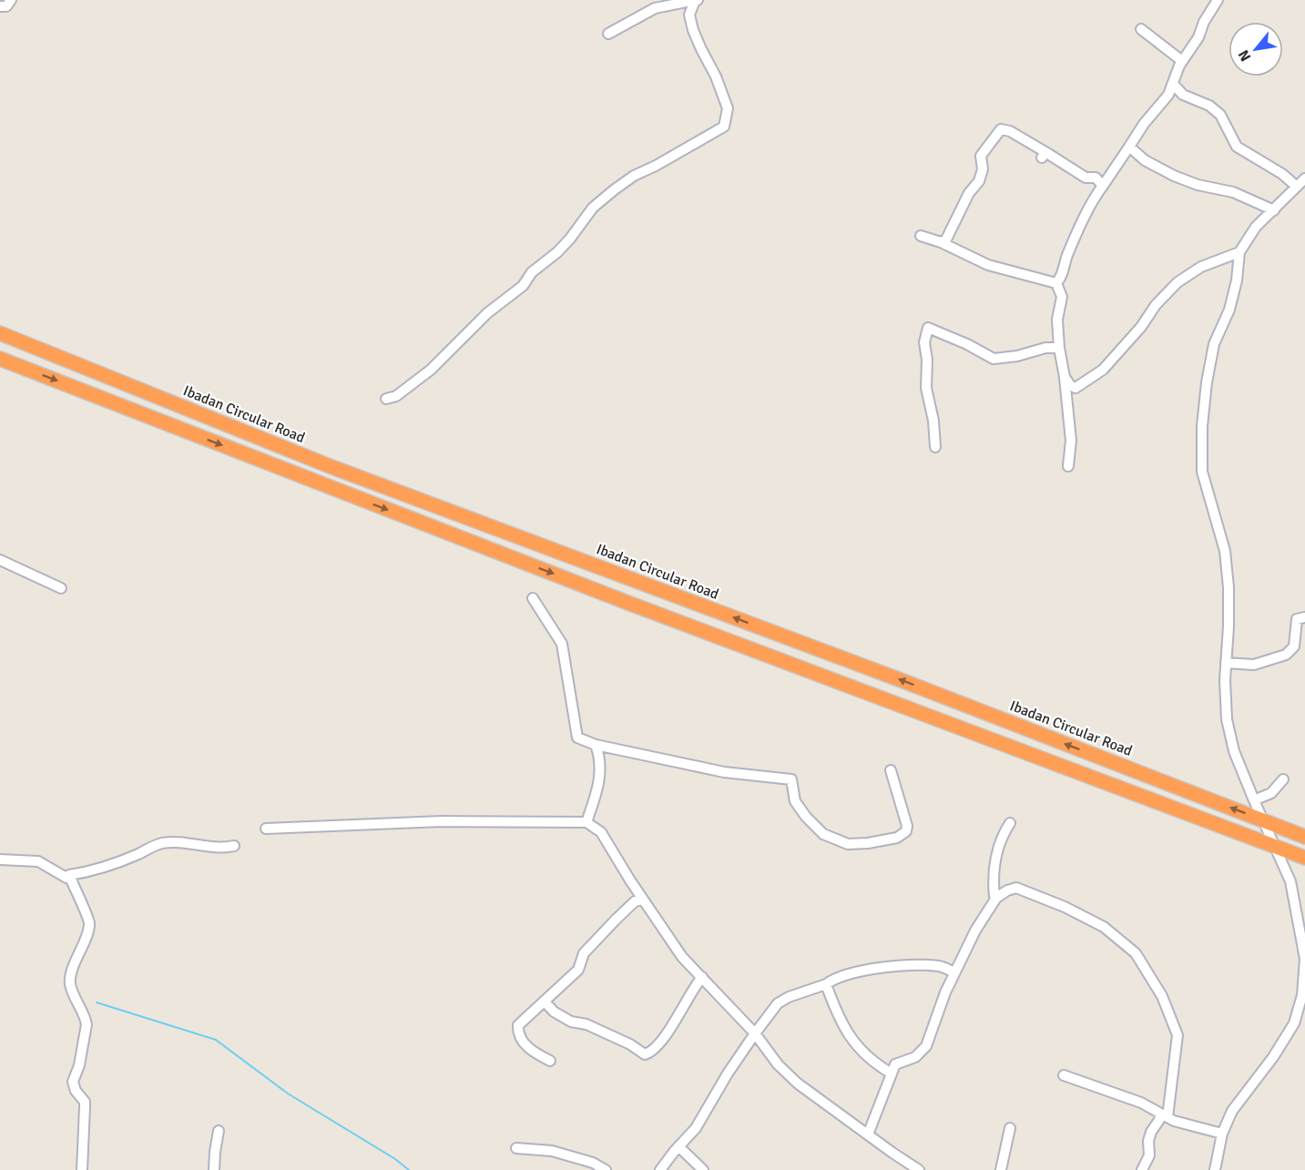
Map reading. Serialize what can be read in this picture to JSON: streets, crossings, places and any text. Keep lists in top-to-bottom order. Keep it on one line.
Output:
{"streets":{"highway":["Ibadan Circular Road"]},"north":"bottom left"}
